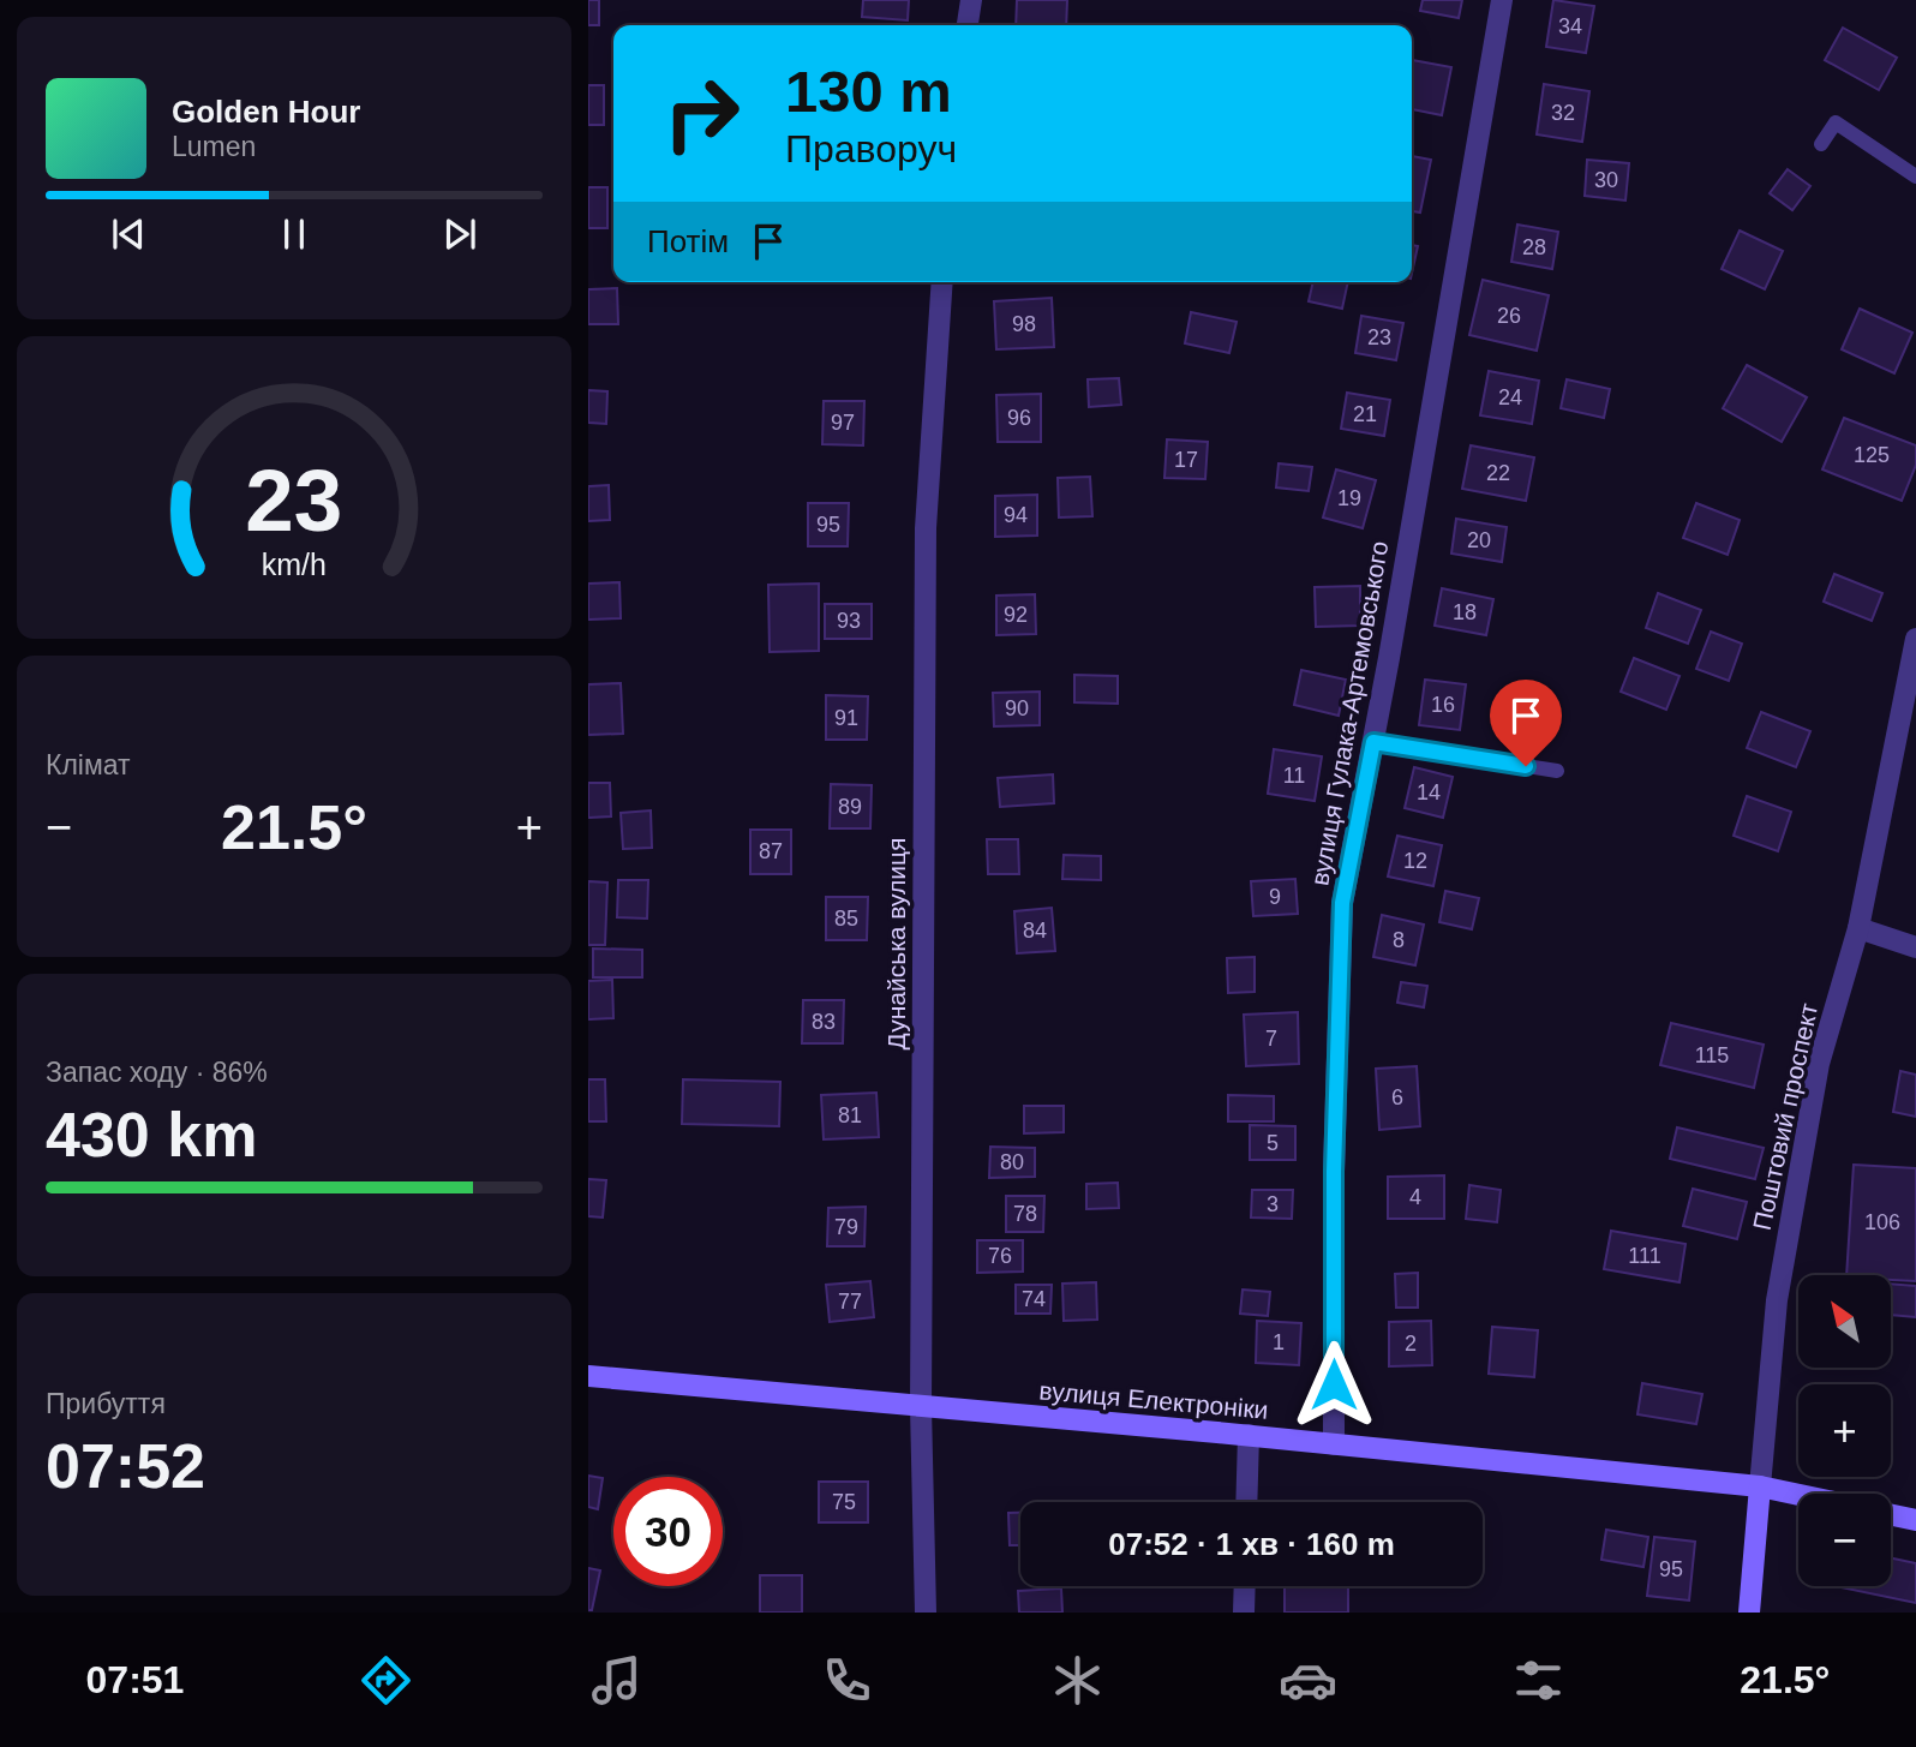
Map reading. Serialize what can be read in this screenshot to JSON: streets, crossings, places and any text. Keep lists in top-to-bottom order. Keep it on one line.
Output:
{"streets":{"main road":["Поштовий проспект","вулиця Електроніки"],"street":["вулиця Гулака-Артемовського","Дунайська вулиця"]},"crossings":[["вулиця Гулака-Артемовського","вулиця Електроніки"],["Дунайська вулиця","вулиця Електроніки"],["Поштовий проспект","вулиця Електроніки"]],"house_numbers":["34","32","30","28","26","98","23","24","21","96","97","125","17","22","19","94","95","20","18","92","93","16","90","91","11","14","89","87","12","9","85","84","8","83","7","115","6","81","5","80","4","3","78","106","79","76","111","74","77","1","2","75","95"],"north":"top left","page":{"turn":["130 m","Праворуч"],"song":["Golden Hour","Lumen"],"then":"Потім","tile":["Клімат",["Запас ходу · 86%","430 km"],["Прибуття","07:52"]],"heat":["−","21.5°","+"],"map_buttons":["+","−"],"limit":"30","trip":"07:52 · 1 хв · 160 m","tabs":["07:51","21.5°"],"gauge":["23","km/h"]}}
